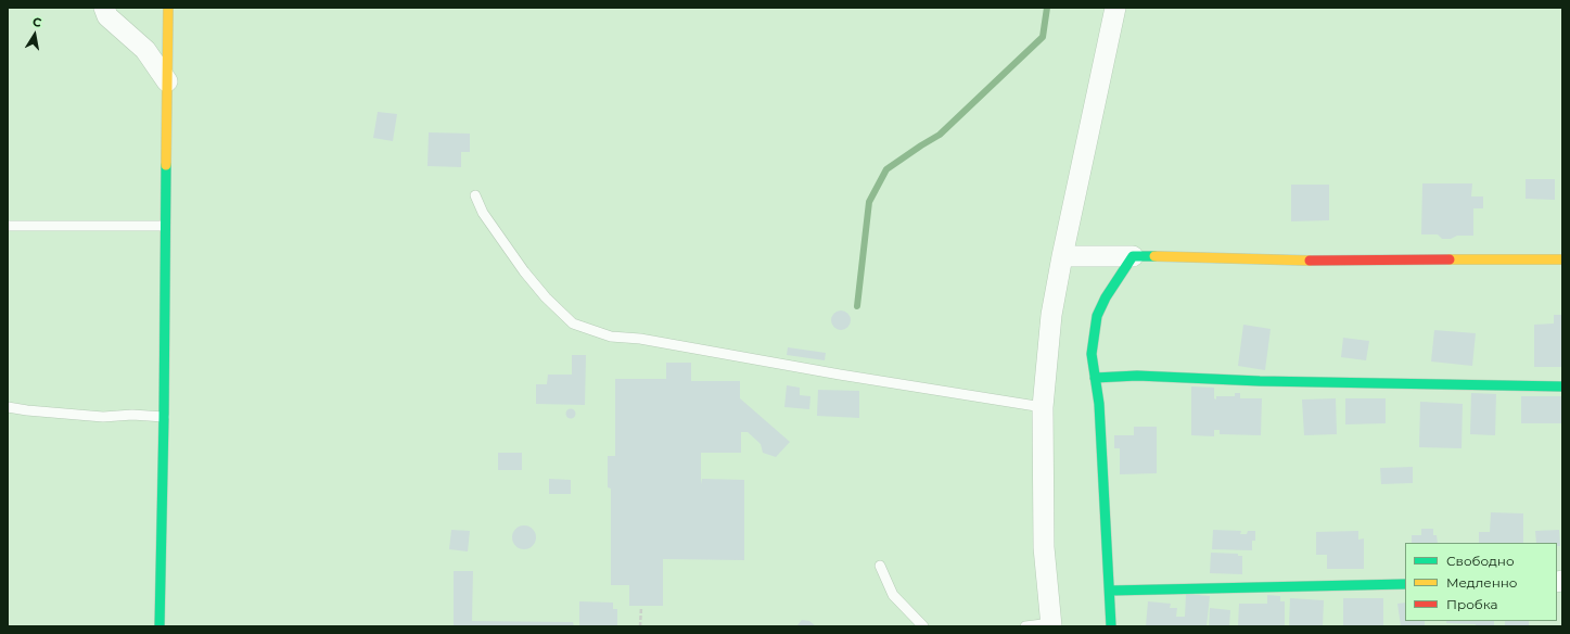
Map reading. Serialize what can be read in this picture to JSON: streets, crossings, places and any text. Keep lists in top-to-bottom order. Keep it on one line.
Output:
{"legend":["Свободно","Медленно","Пробка"],"north":"top"}
